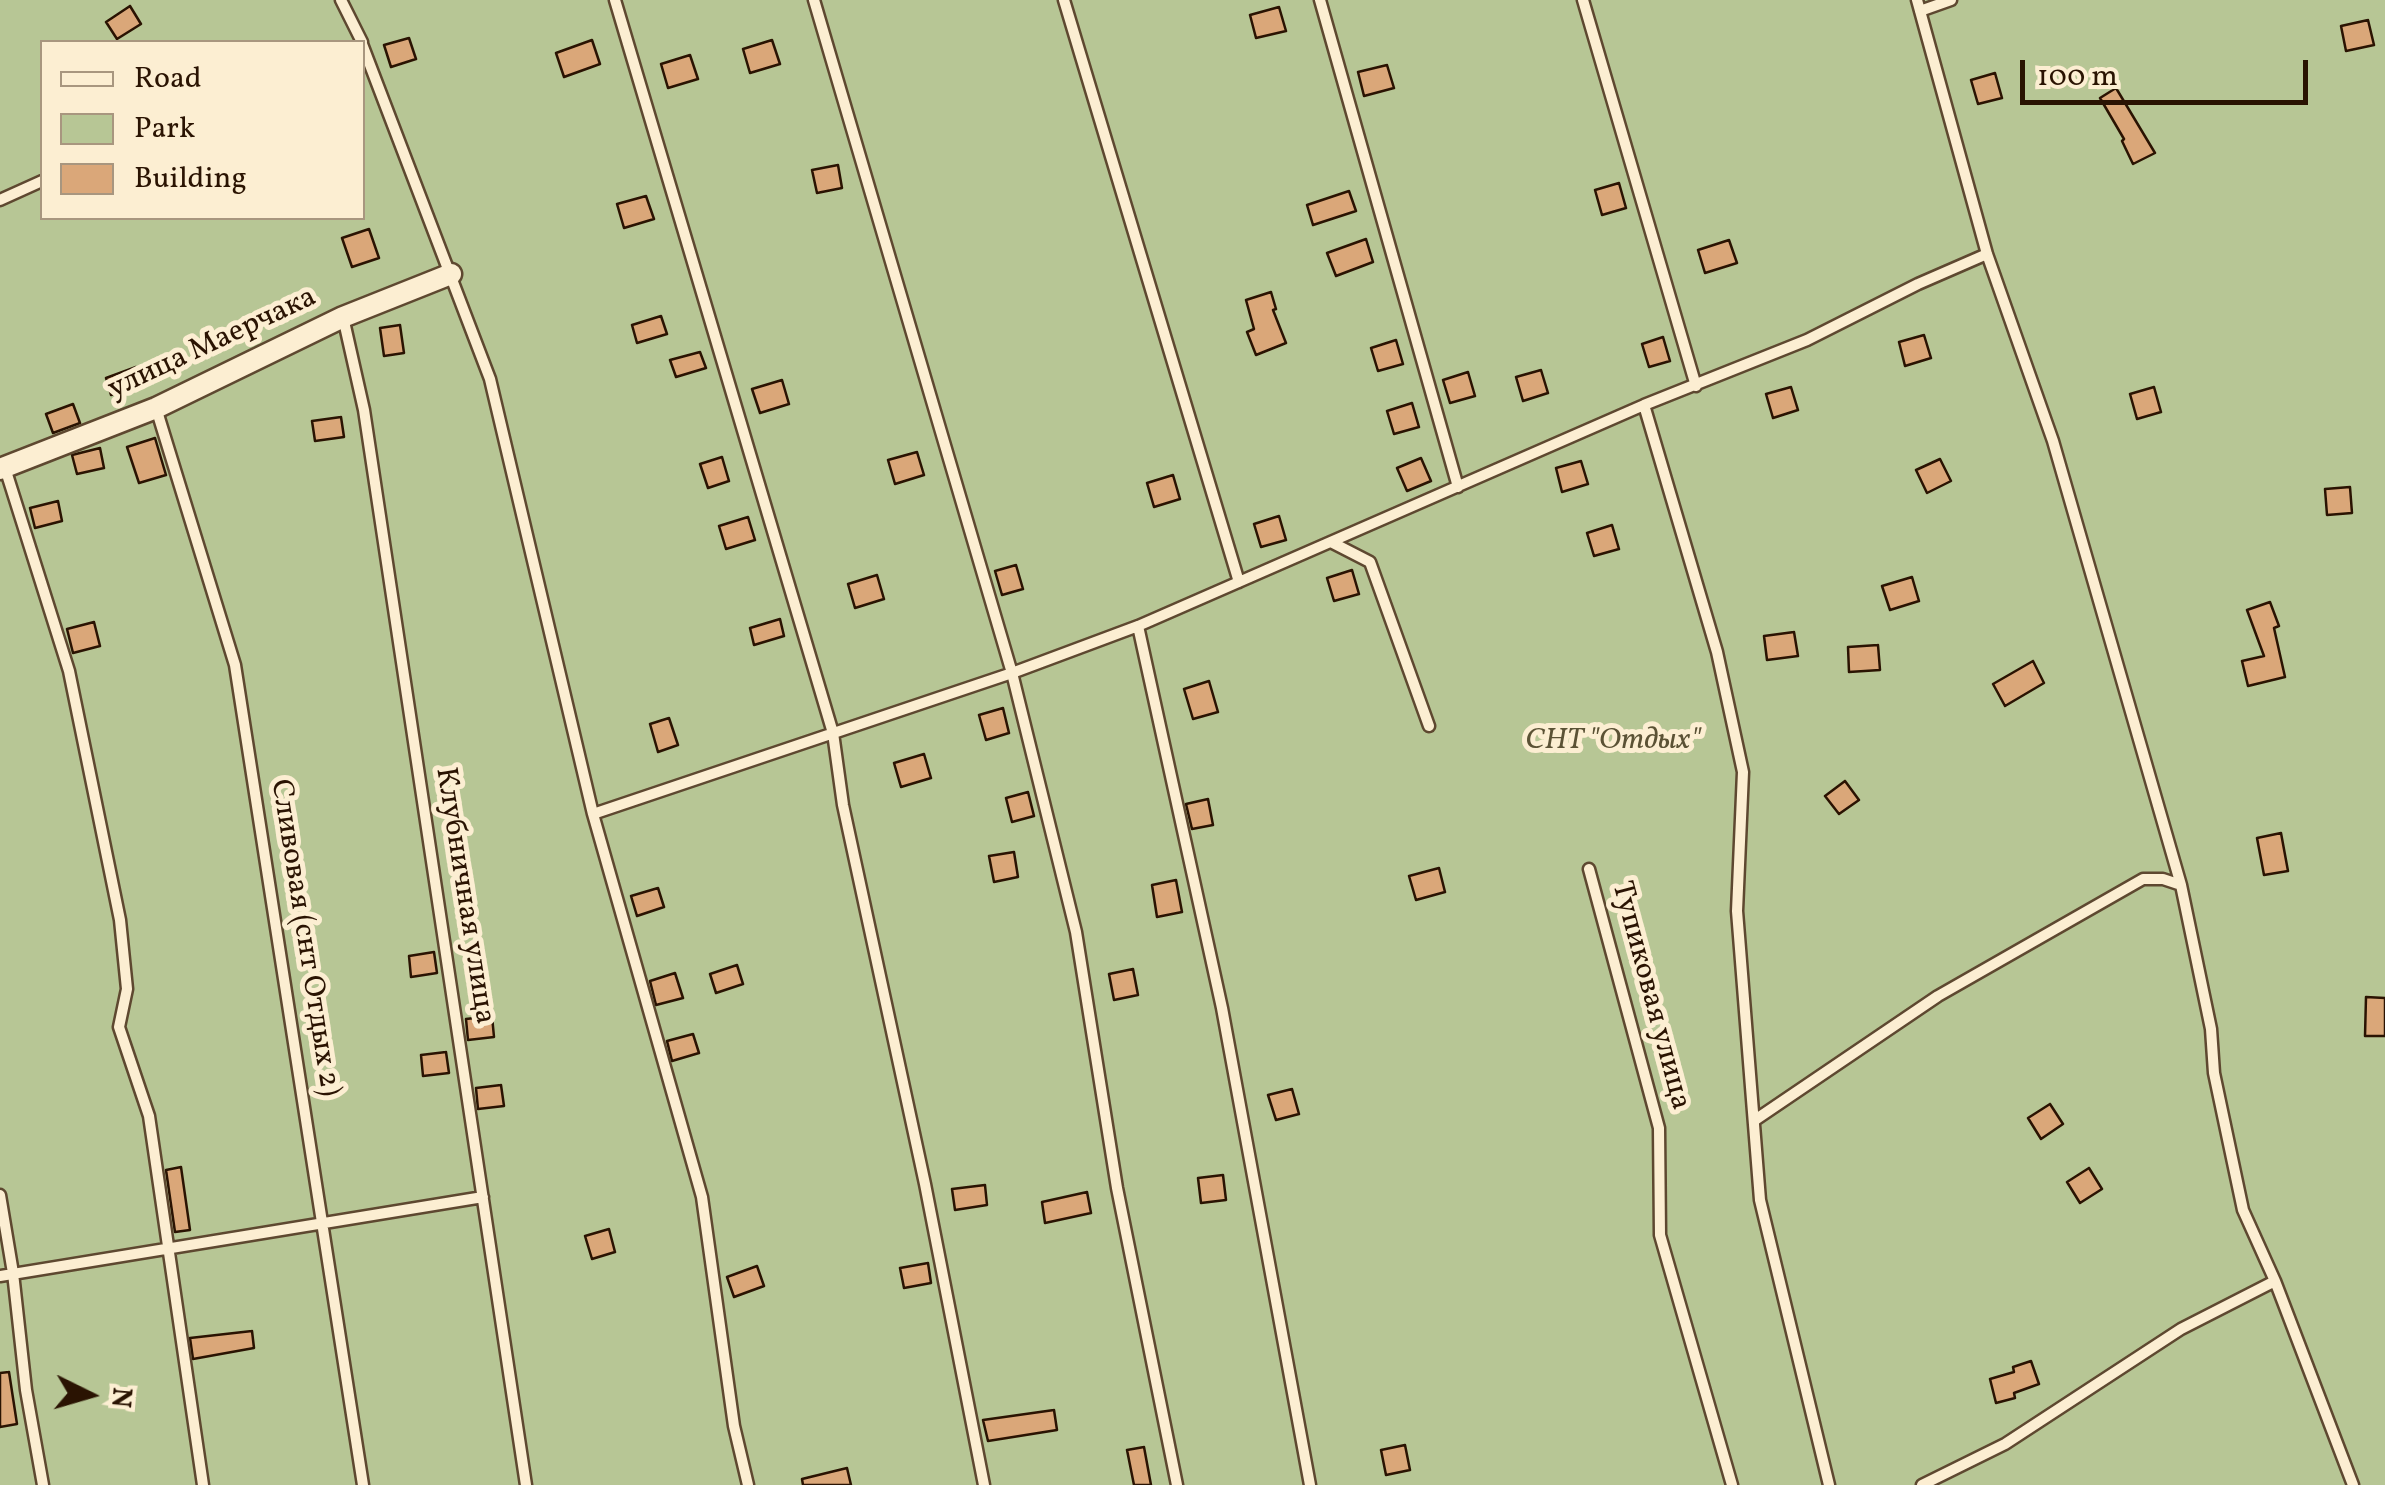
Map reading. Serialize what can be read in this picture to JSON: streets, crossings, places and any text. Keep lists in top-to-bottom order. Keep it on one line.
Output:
{"streets":{"street":["улица Маерчака"],"lane":["Клубничная улица","Сливовая (снт Отдых 2)","Тупиковая улица"]},"crossings":[["улица Маерчака","Клубничная улица"],["улица Маерчака","Сливовая (снт Отдых 2)"]],"parks":["СНТ \"Отдых\""],"legend":["Road","Park","Building"],"scale_bar":"100 m","north":"right"}
